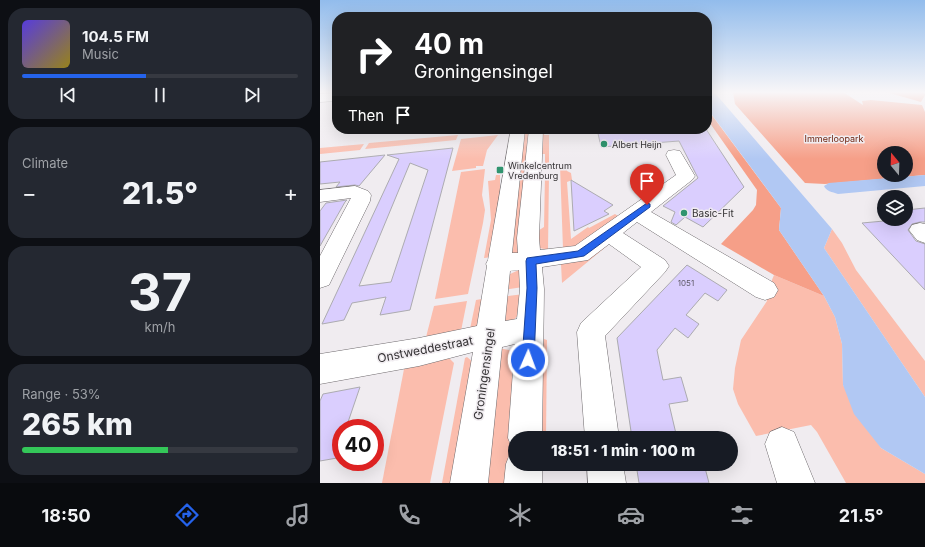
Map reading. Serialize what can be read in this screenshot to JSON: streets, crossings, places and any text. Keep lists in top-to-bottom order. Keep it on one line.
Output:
{"streets":{"street":["Onstweddestraat","Groningensingel"]},"crossings":[["Onstweddestraat","Groningensingel"]],"parks":["Immerloopark"],"places":{"other":["Albert Heijn","Basic-Fit"],"transit":["Winkelcentrum Vredenburg"]},"house_numbers":["1051"],"north":"top","page":{"turn":["40 m","Groningensingel"],"song":["104.5 FM","Music"],"then":"Then","tile":["Climate",["37","km/h"],["Range · 53%","265 km"]],"heat":["−","21.5°","+"],"limit":"40","trip":"18:51 · 1 min · 100 m","tabs":["18:50","21.5°"]}}
